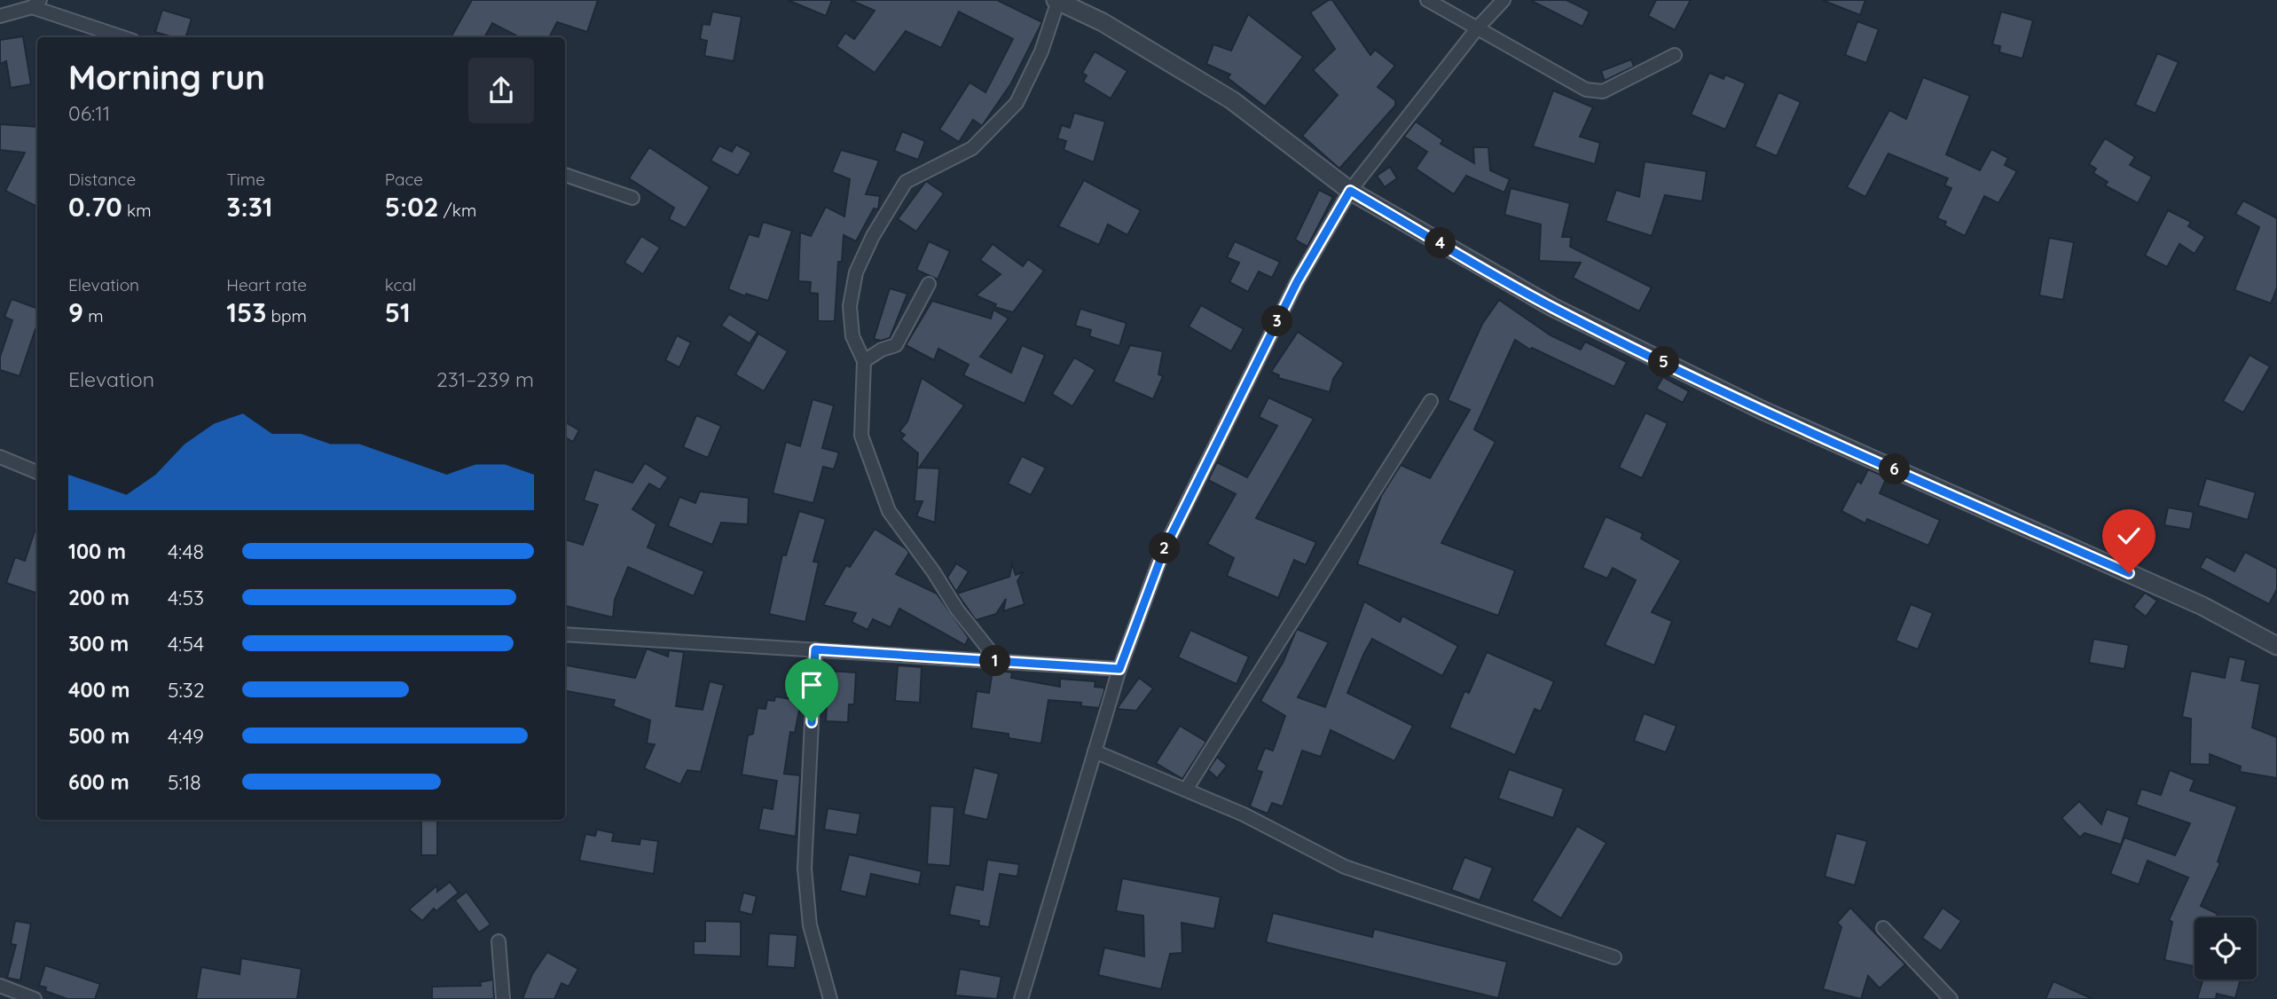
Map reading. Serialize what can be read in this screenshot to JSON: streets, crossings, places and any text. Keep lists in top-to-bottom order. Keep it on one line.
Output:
{"page":{"heading":["Morning run","06:11"],"stats":[["Distance","0.70 km"],["Time","3:31"],["Pace","5:02 /km"],["Elevation","9 m"],["Heart rate","153 bpm"],["kcal","51"]],"pins":["4","3","5","6","2","1"],"chart":["Elevation","231–239 m"],"list":[{"name":"100 m","note":"4:48"},{"name":"200 m","note":"4:53"},{"name":"300 m","note":"4:54"},{"name":"400 m","note":"5:32"},{"name":"500 m","note":"4:49"},{"name":"600 m","note":"5:18"}]}}
